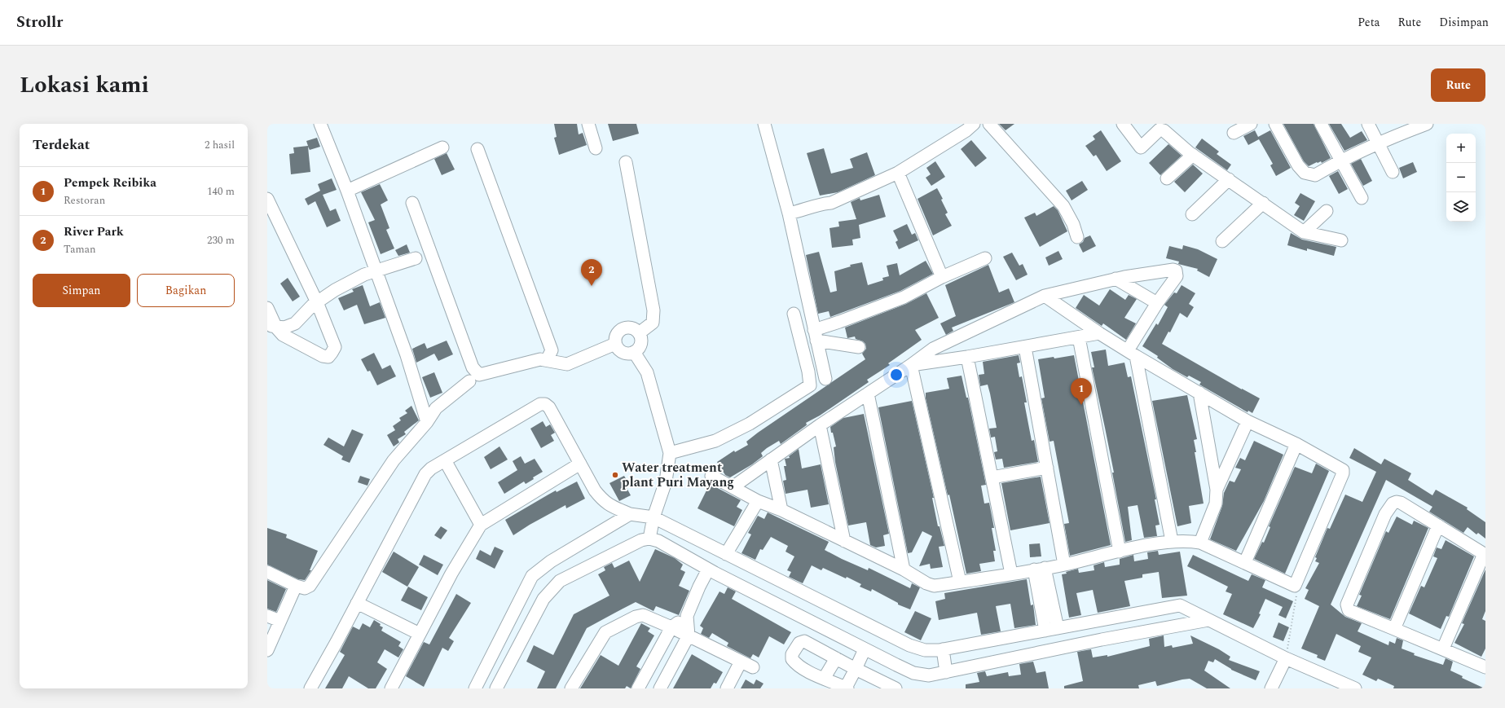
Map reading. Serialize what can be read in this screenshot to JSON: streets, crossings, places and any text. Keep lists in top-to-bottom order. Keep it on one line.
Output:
{"places":["Water treatment plant Puri Mayang"],"page":{"header":"Strollr","nav":["Peta","Rute","Disimpan"],"title":"Lokasi kami","buttons":["Rute",["Simpan","Bagikan"]],"heading":["Terdekat","2 hasil"],"map_buttons":["+","−"],"list":[{"mark":"1","name":"Pempek Reibika","note":"Restoran","value":"140 m"},{"mark":"2","name":"River Park","note":"Taman","value":"230 m"}],"pins":["2","1"]}}
